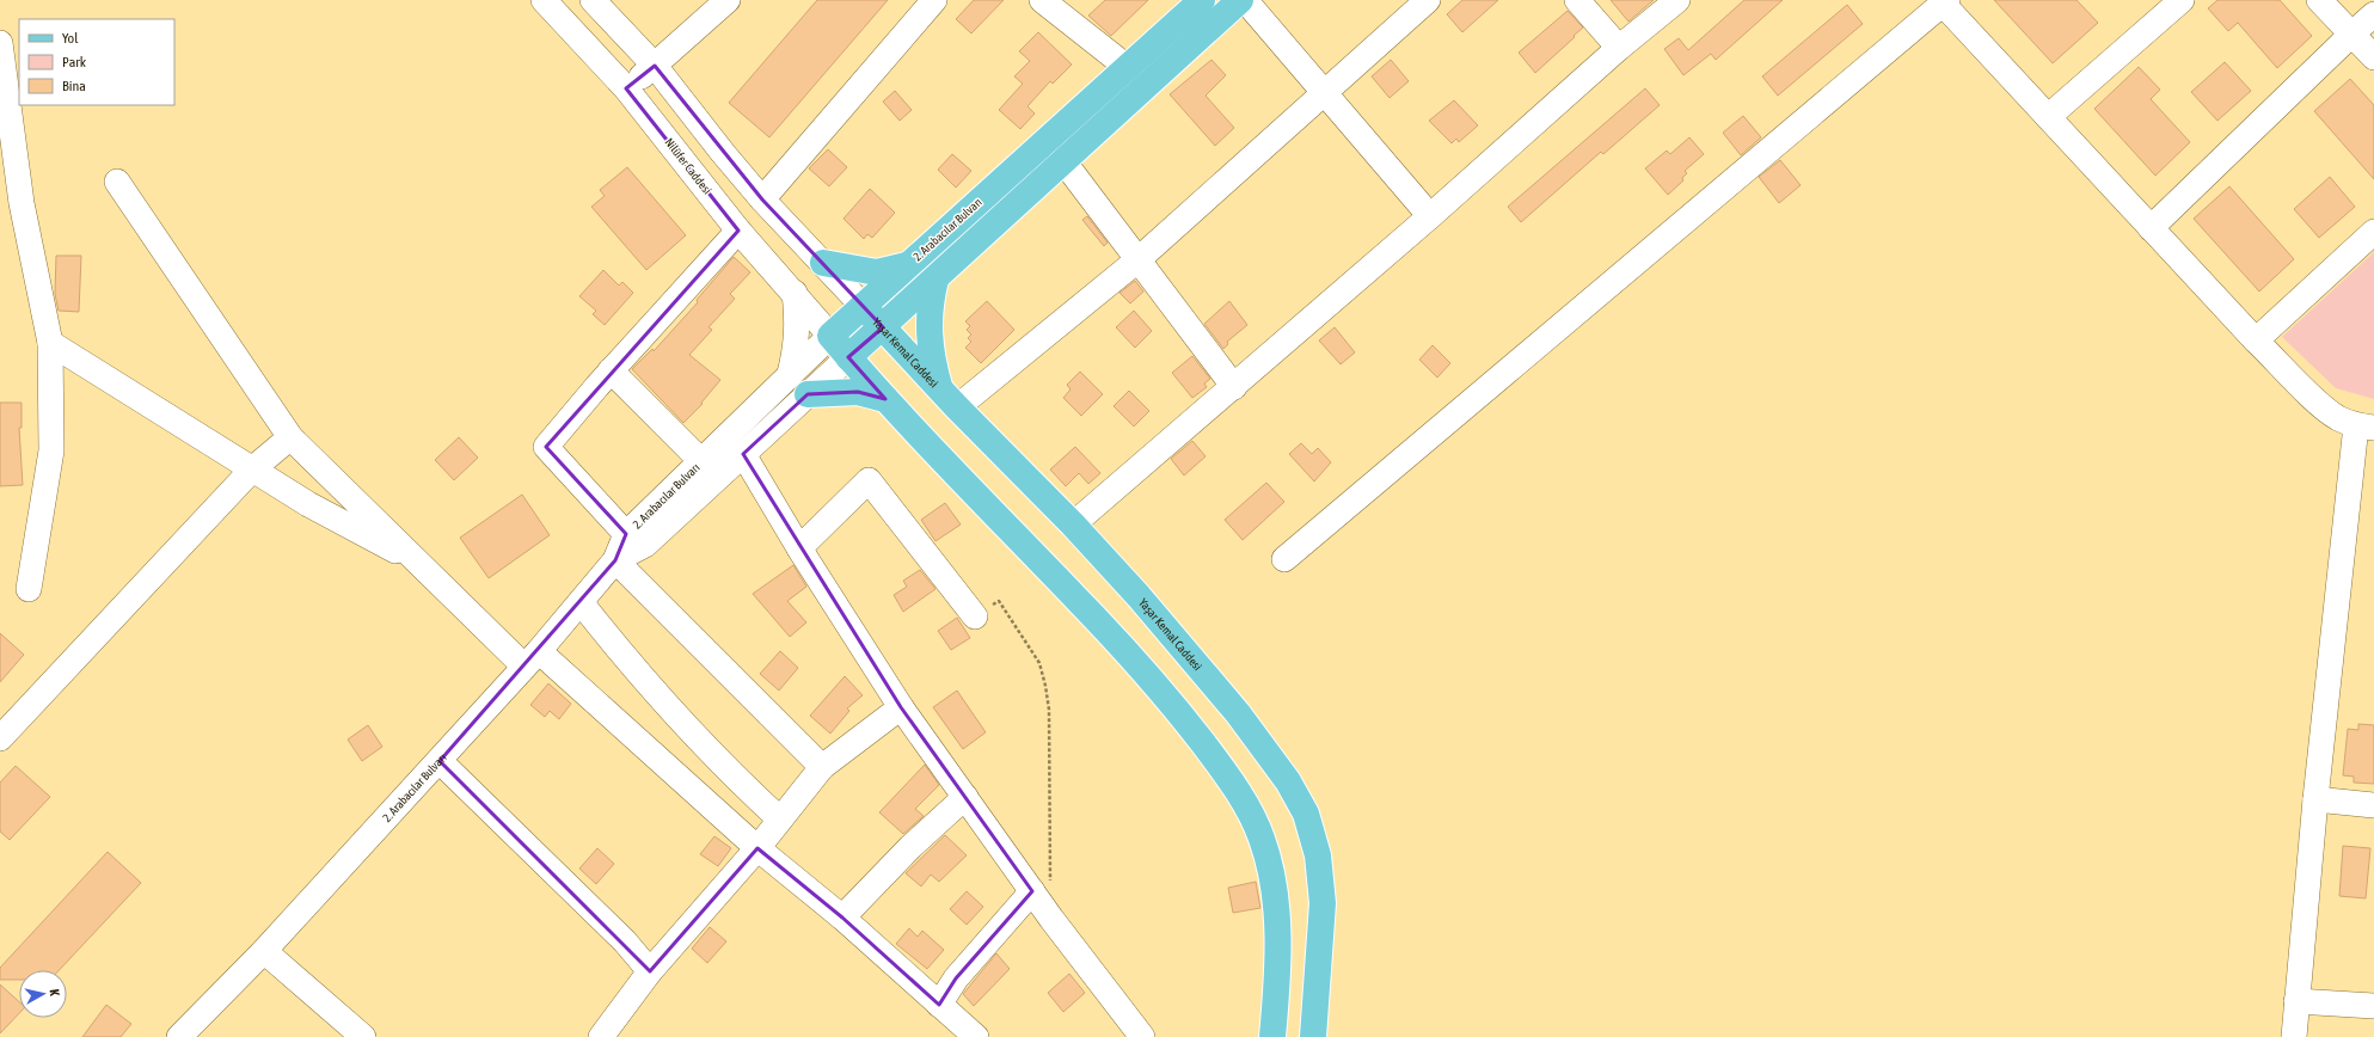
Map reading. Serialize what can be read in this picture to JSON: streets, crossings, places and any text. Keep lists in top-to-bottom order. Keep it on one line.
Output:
{"streets":{"main road":["2. Arabacılar Bulvarı","Yaşar Kemal Caddesi"],"street":["Nilüfer Caddesi"]},"crossings":[["Nilüfer Caddesi","2. Arabacılar Bulvarı"],["2. Arabacılar Bulvarı","Yaşar Kemal Caddesi"]],"legend":["Yol","Park","Bina"],"north":"right"}
